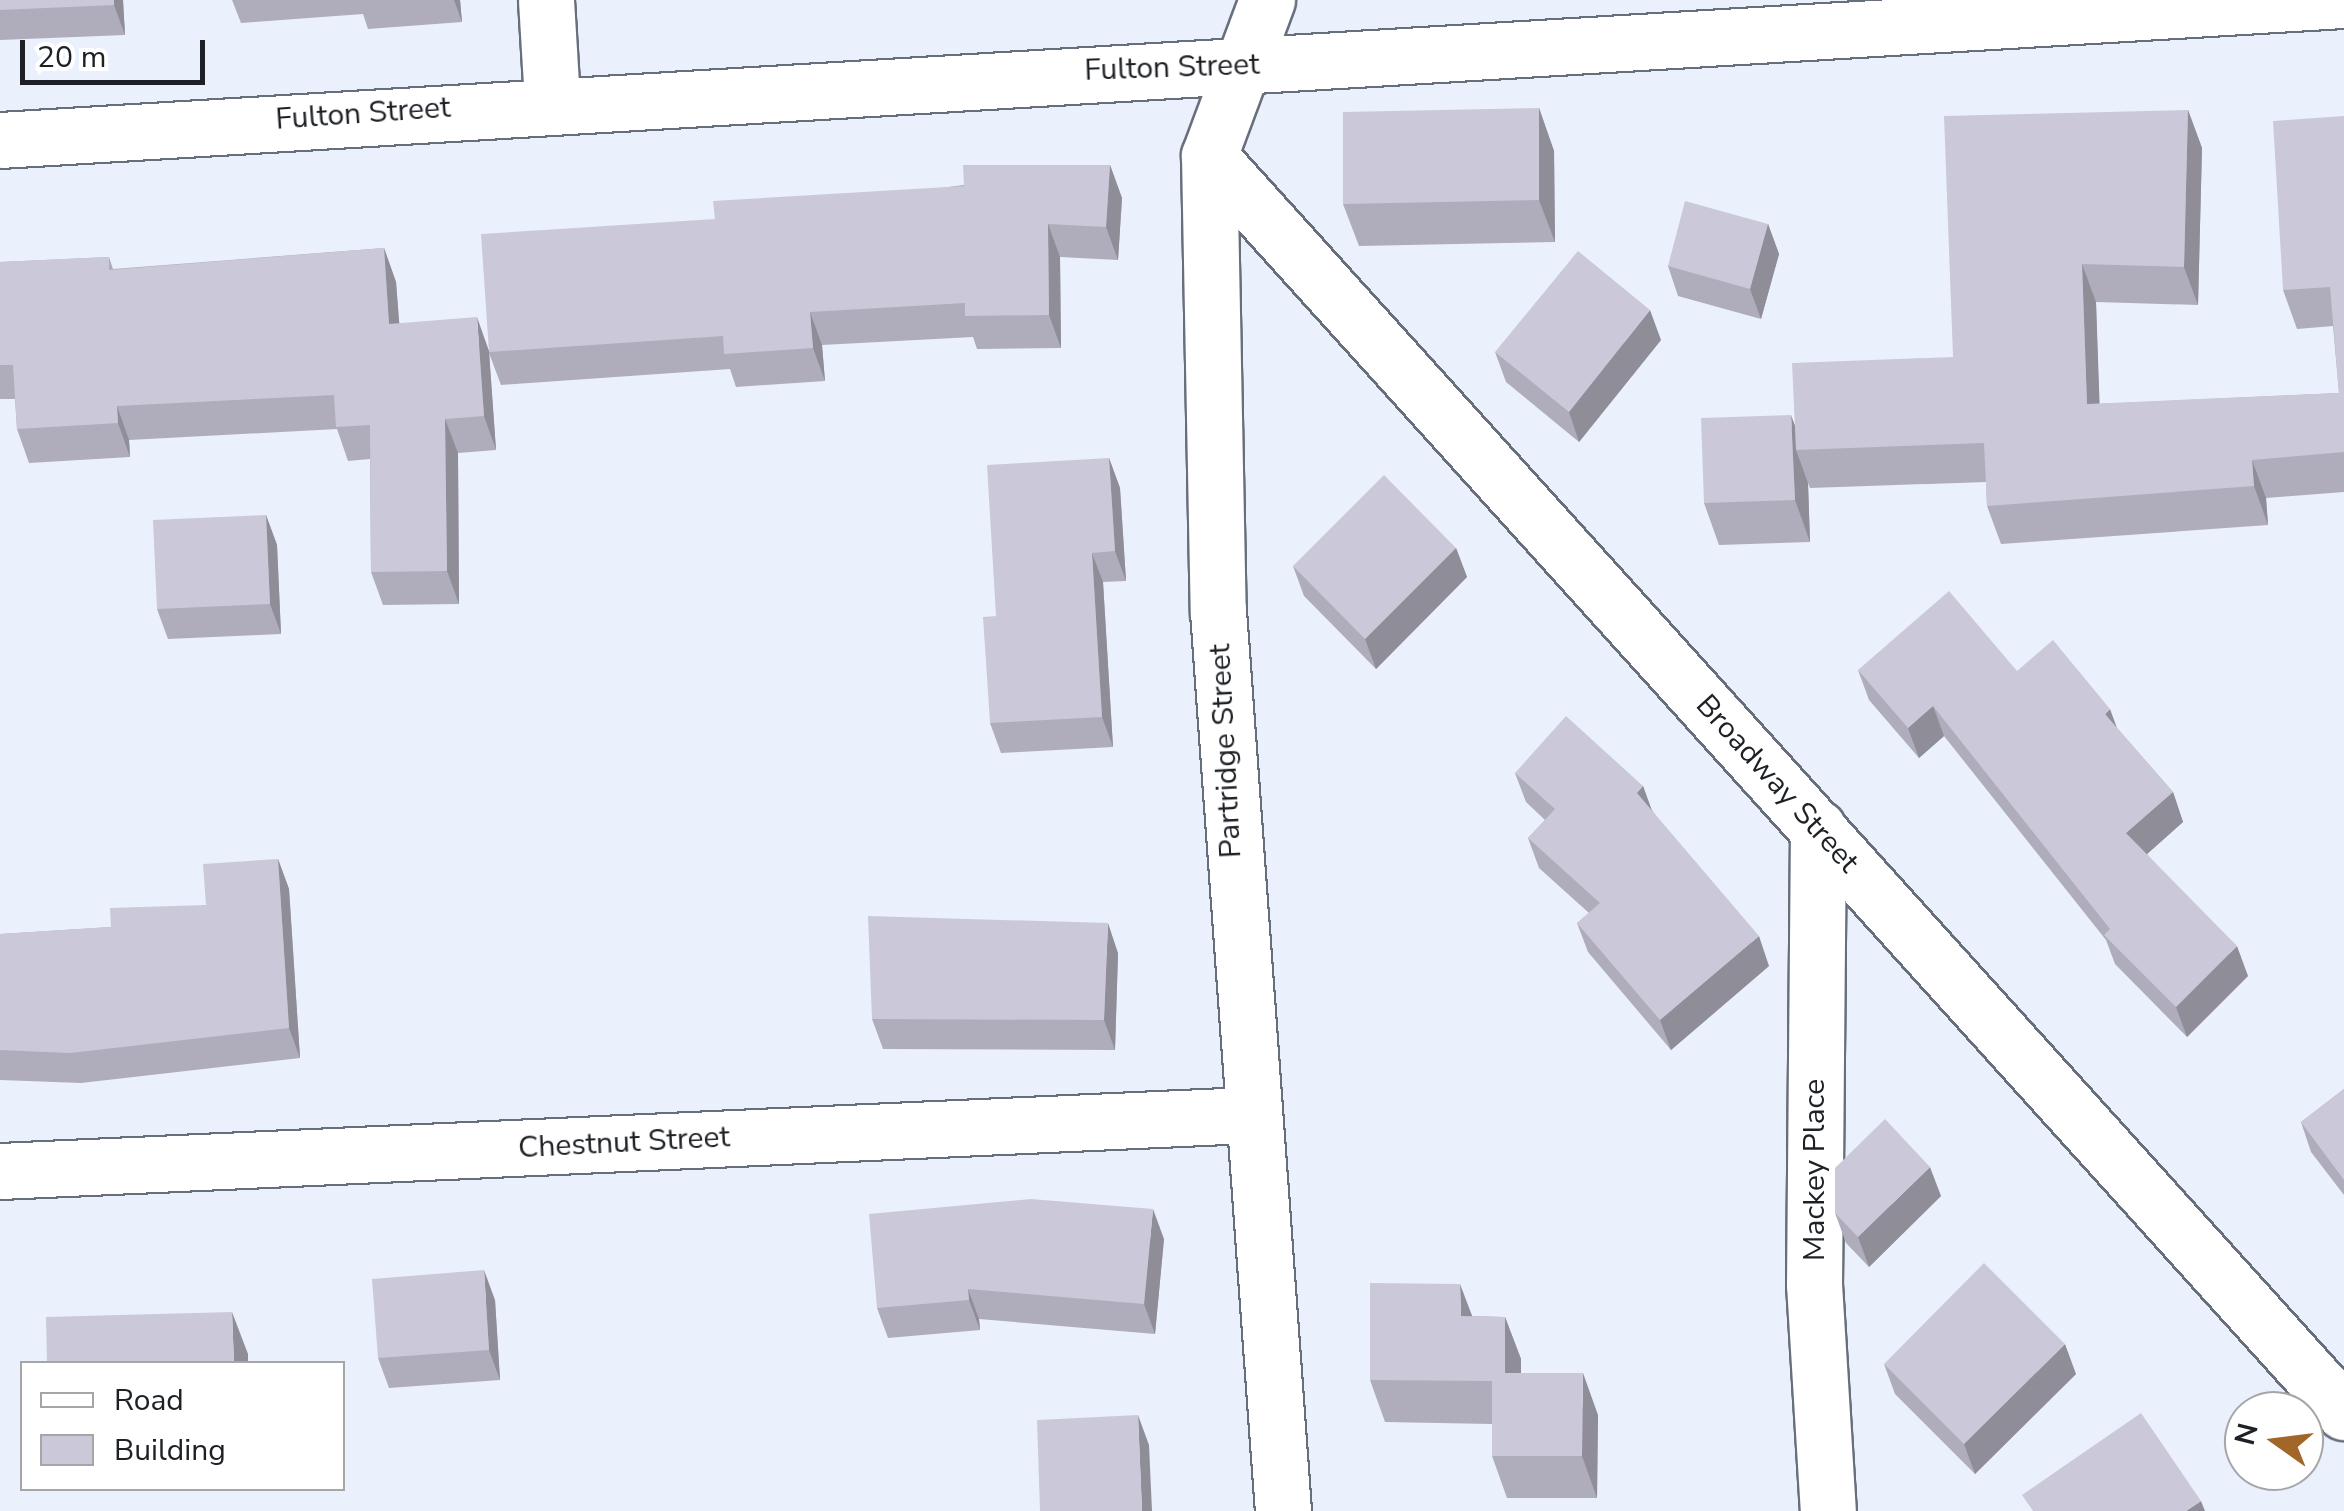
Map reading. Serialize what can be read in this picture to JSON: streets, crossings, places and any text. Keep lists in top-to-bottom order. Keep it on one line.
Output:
{"streets":{"street":["Fulton Street","Partridge Street","Broadway Street","Chestnut Street","Mackey Place"]},"crossings":[["Fulton Street","Partridge Street"],["Partridge Street","Broadway Street"],["Partridge Street","Chestnut Street"],["Broadway Street","Mackey Place"]],"legend":["Road","Building"],"scale_bar":"20 m","north":"left"}
